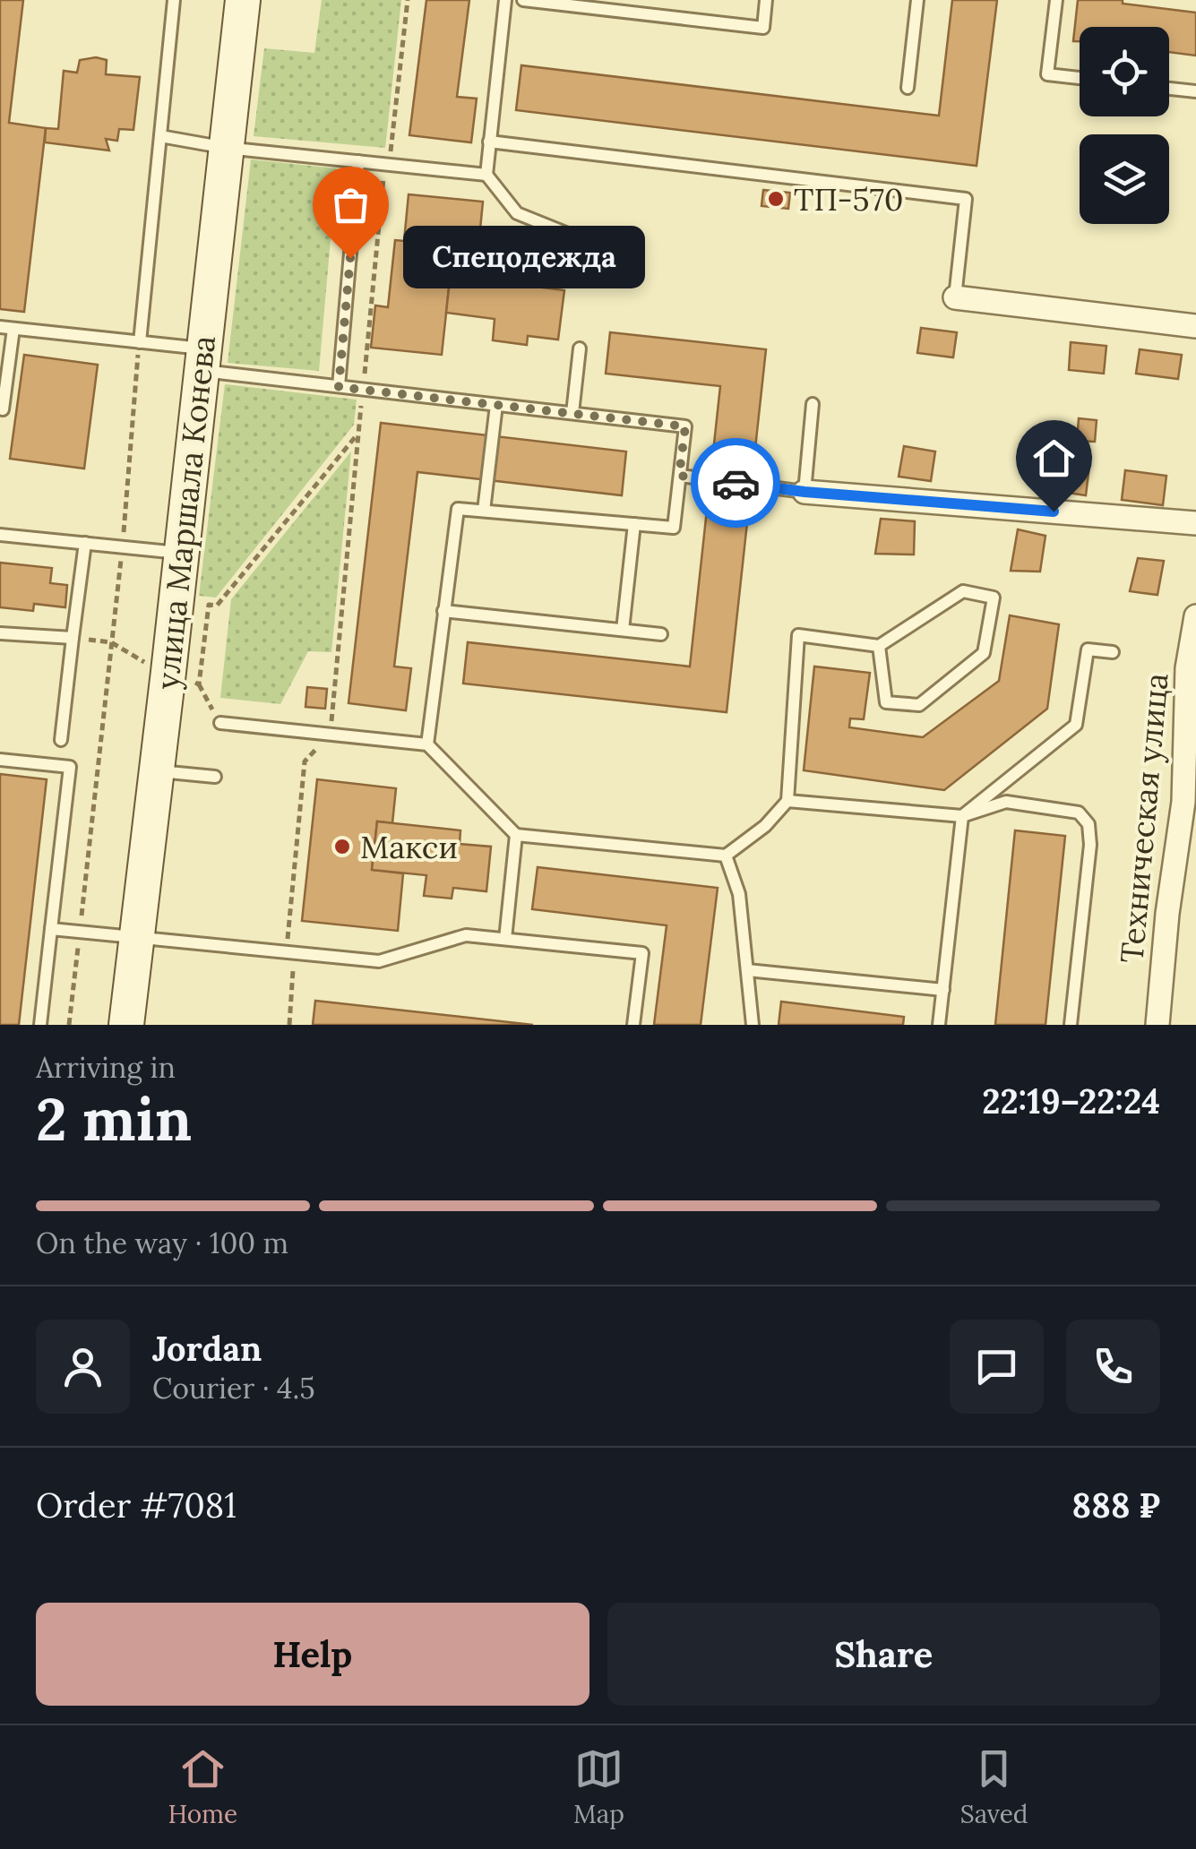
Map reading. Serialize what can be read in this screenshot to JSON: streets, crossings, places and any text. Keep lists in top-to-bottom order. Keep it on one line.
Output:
{"streets":{"main road":["улица Маршала Конева"],"street":["Техническая улица"]},"places":["ТП-570","Спецодежда","Макси"],"page":{"bubble":"Спецодежда","heading":["2 min","Arriving in","22:19–22:24"],"panel":["Jordan","Courier · 4.5","Order #7081","888 ₽"],"bar":"On the way · 100 m","buttons":["Help","Share"],"tabs":["Home","Map","Saved"]}}
